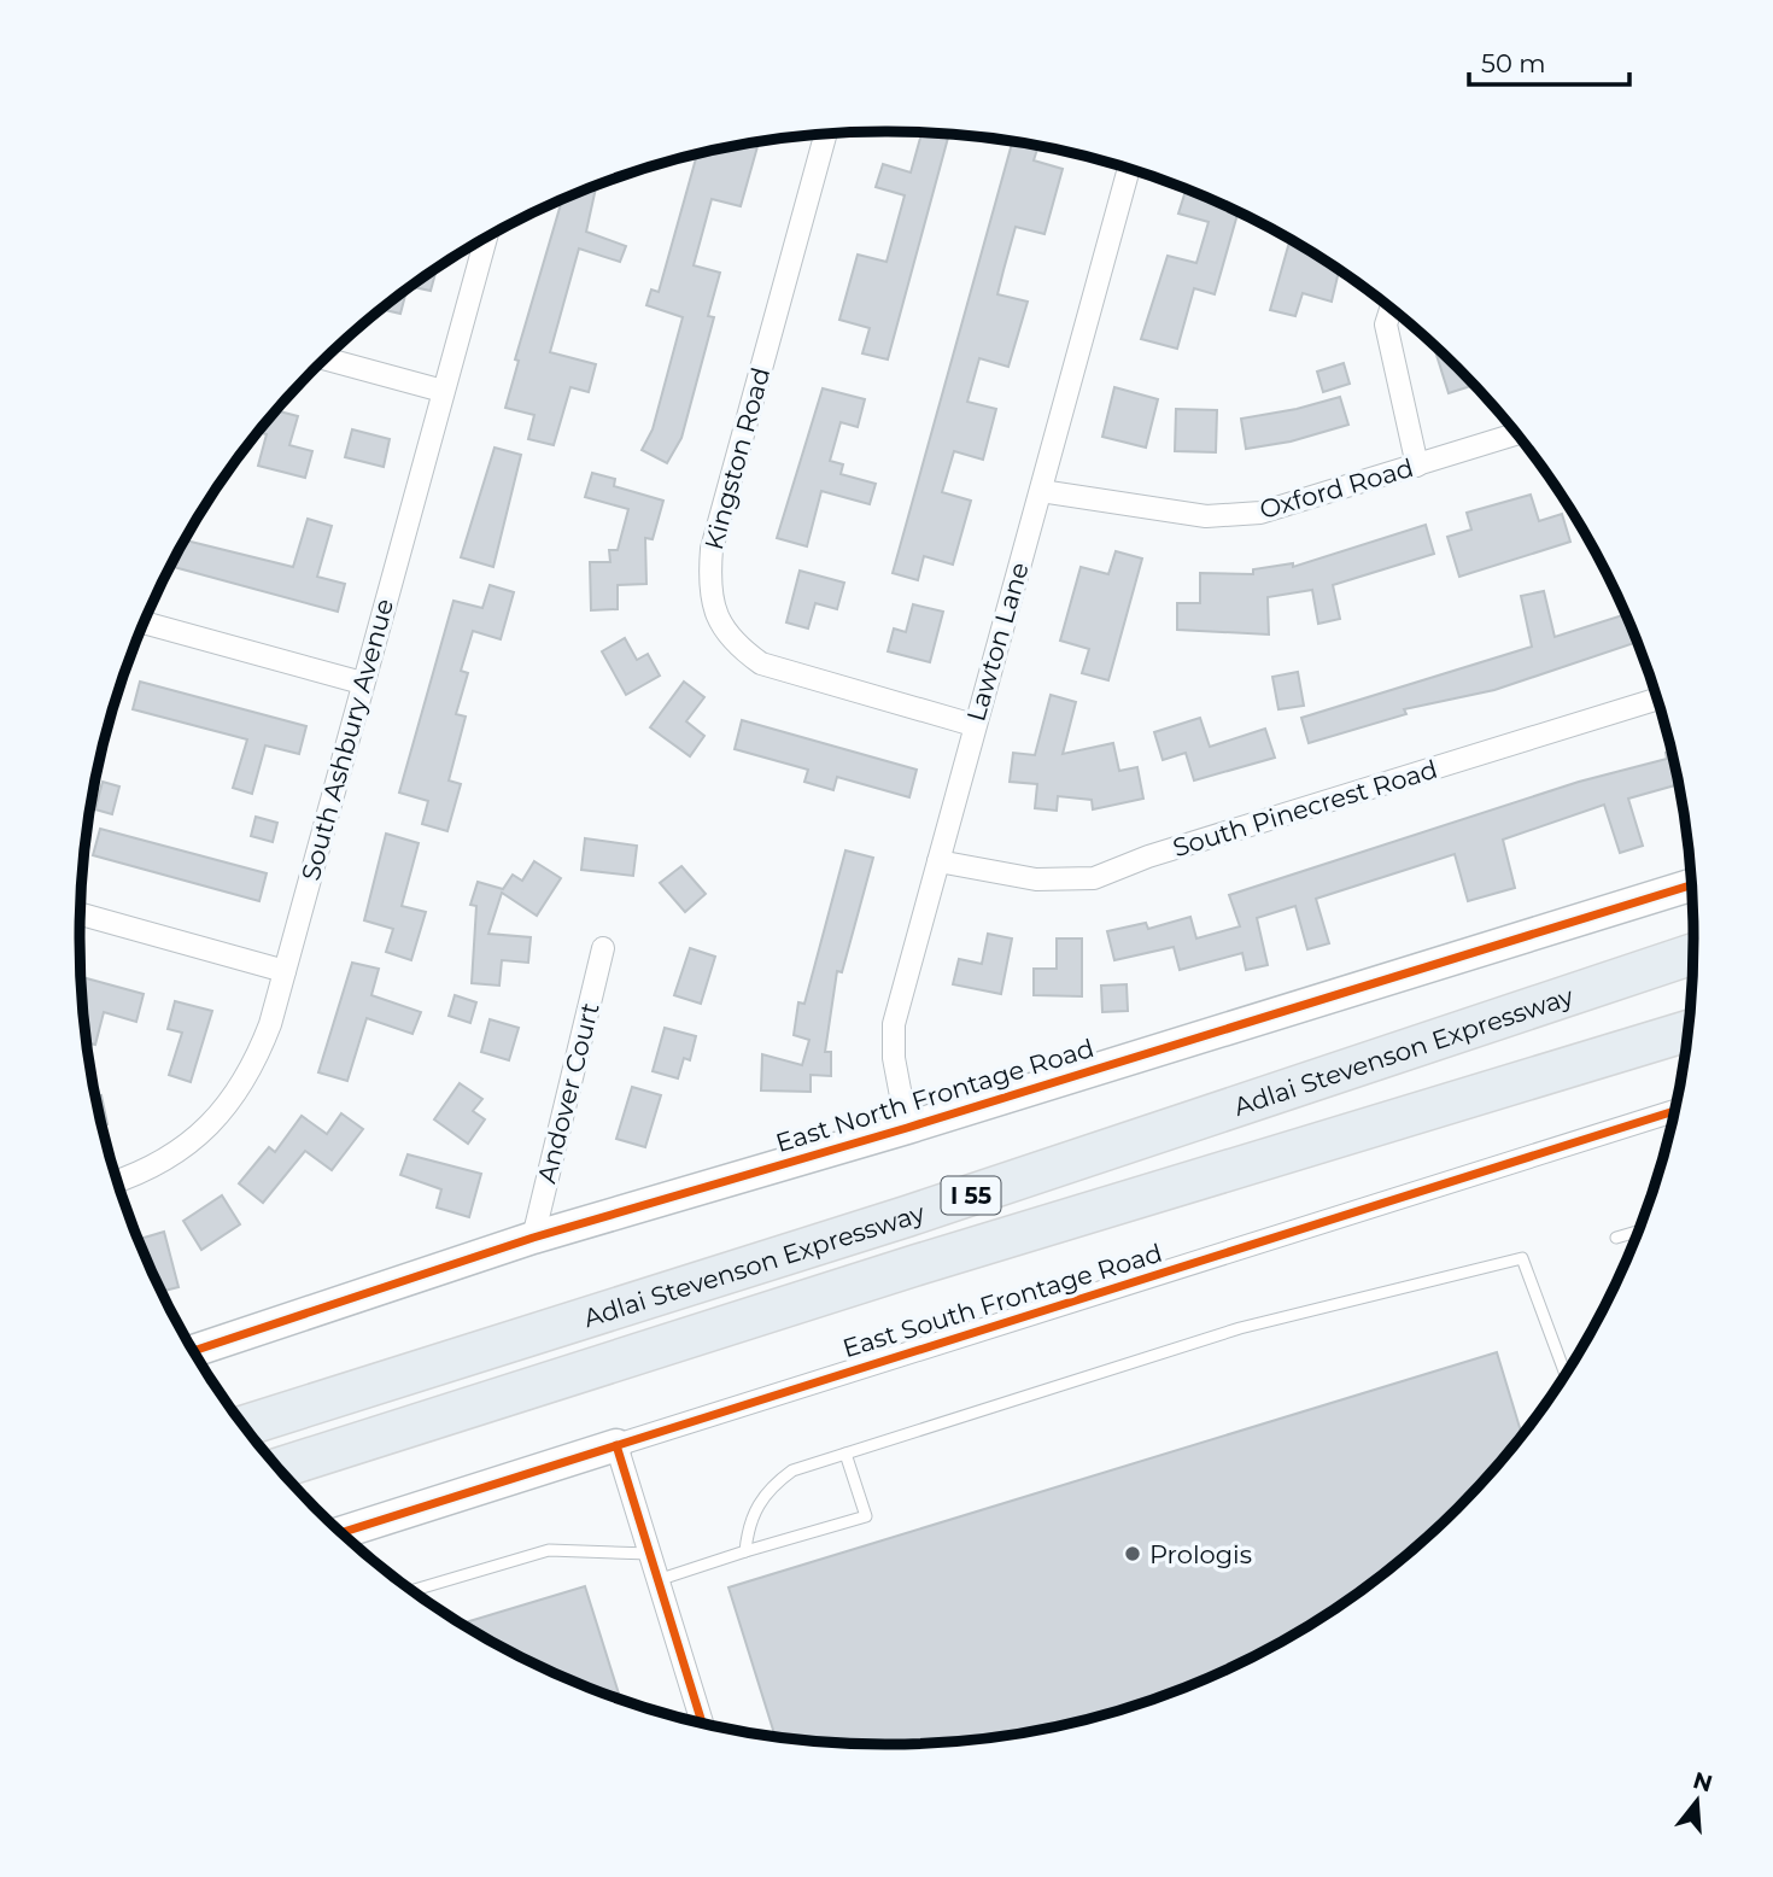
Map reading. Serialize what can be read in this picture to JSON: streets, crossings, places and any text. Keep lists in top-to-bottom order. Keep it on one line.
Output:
{"streets":{"highway":["Adlai Stevenson Expressway","I 55"],"street":["Kingston Road","Oxford Road","Lawton Lane","South Ashbury Avenue","South Pinecrest Road","Andover Court","East North Frontage Road","East South Frontage Road"]},"crossings":[["Kingston Road","Lawton Lane"],["Oxford Road","Lawton Lane"],["Lawton Lane","South Pinecrest Road"],["Lawton Lane","East North Frontage Road"],["Andover Court","East North Frontage Road"]],"places":["Prologis"],"scale_bar":"50 m","north":"top"}
